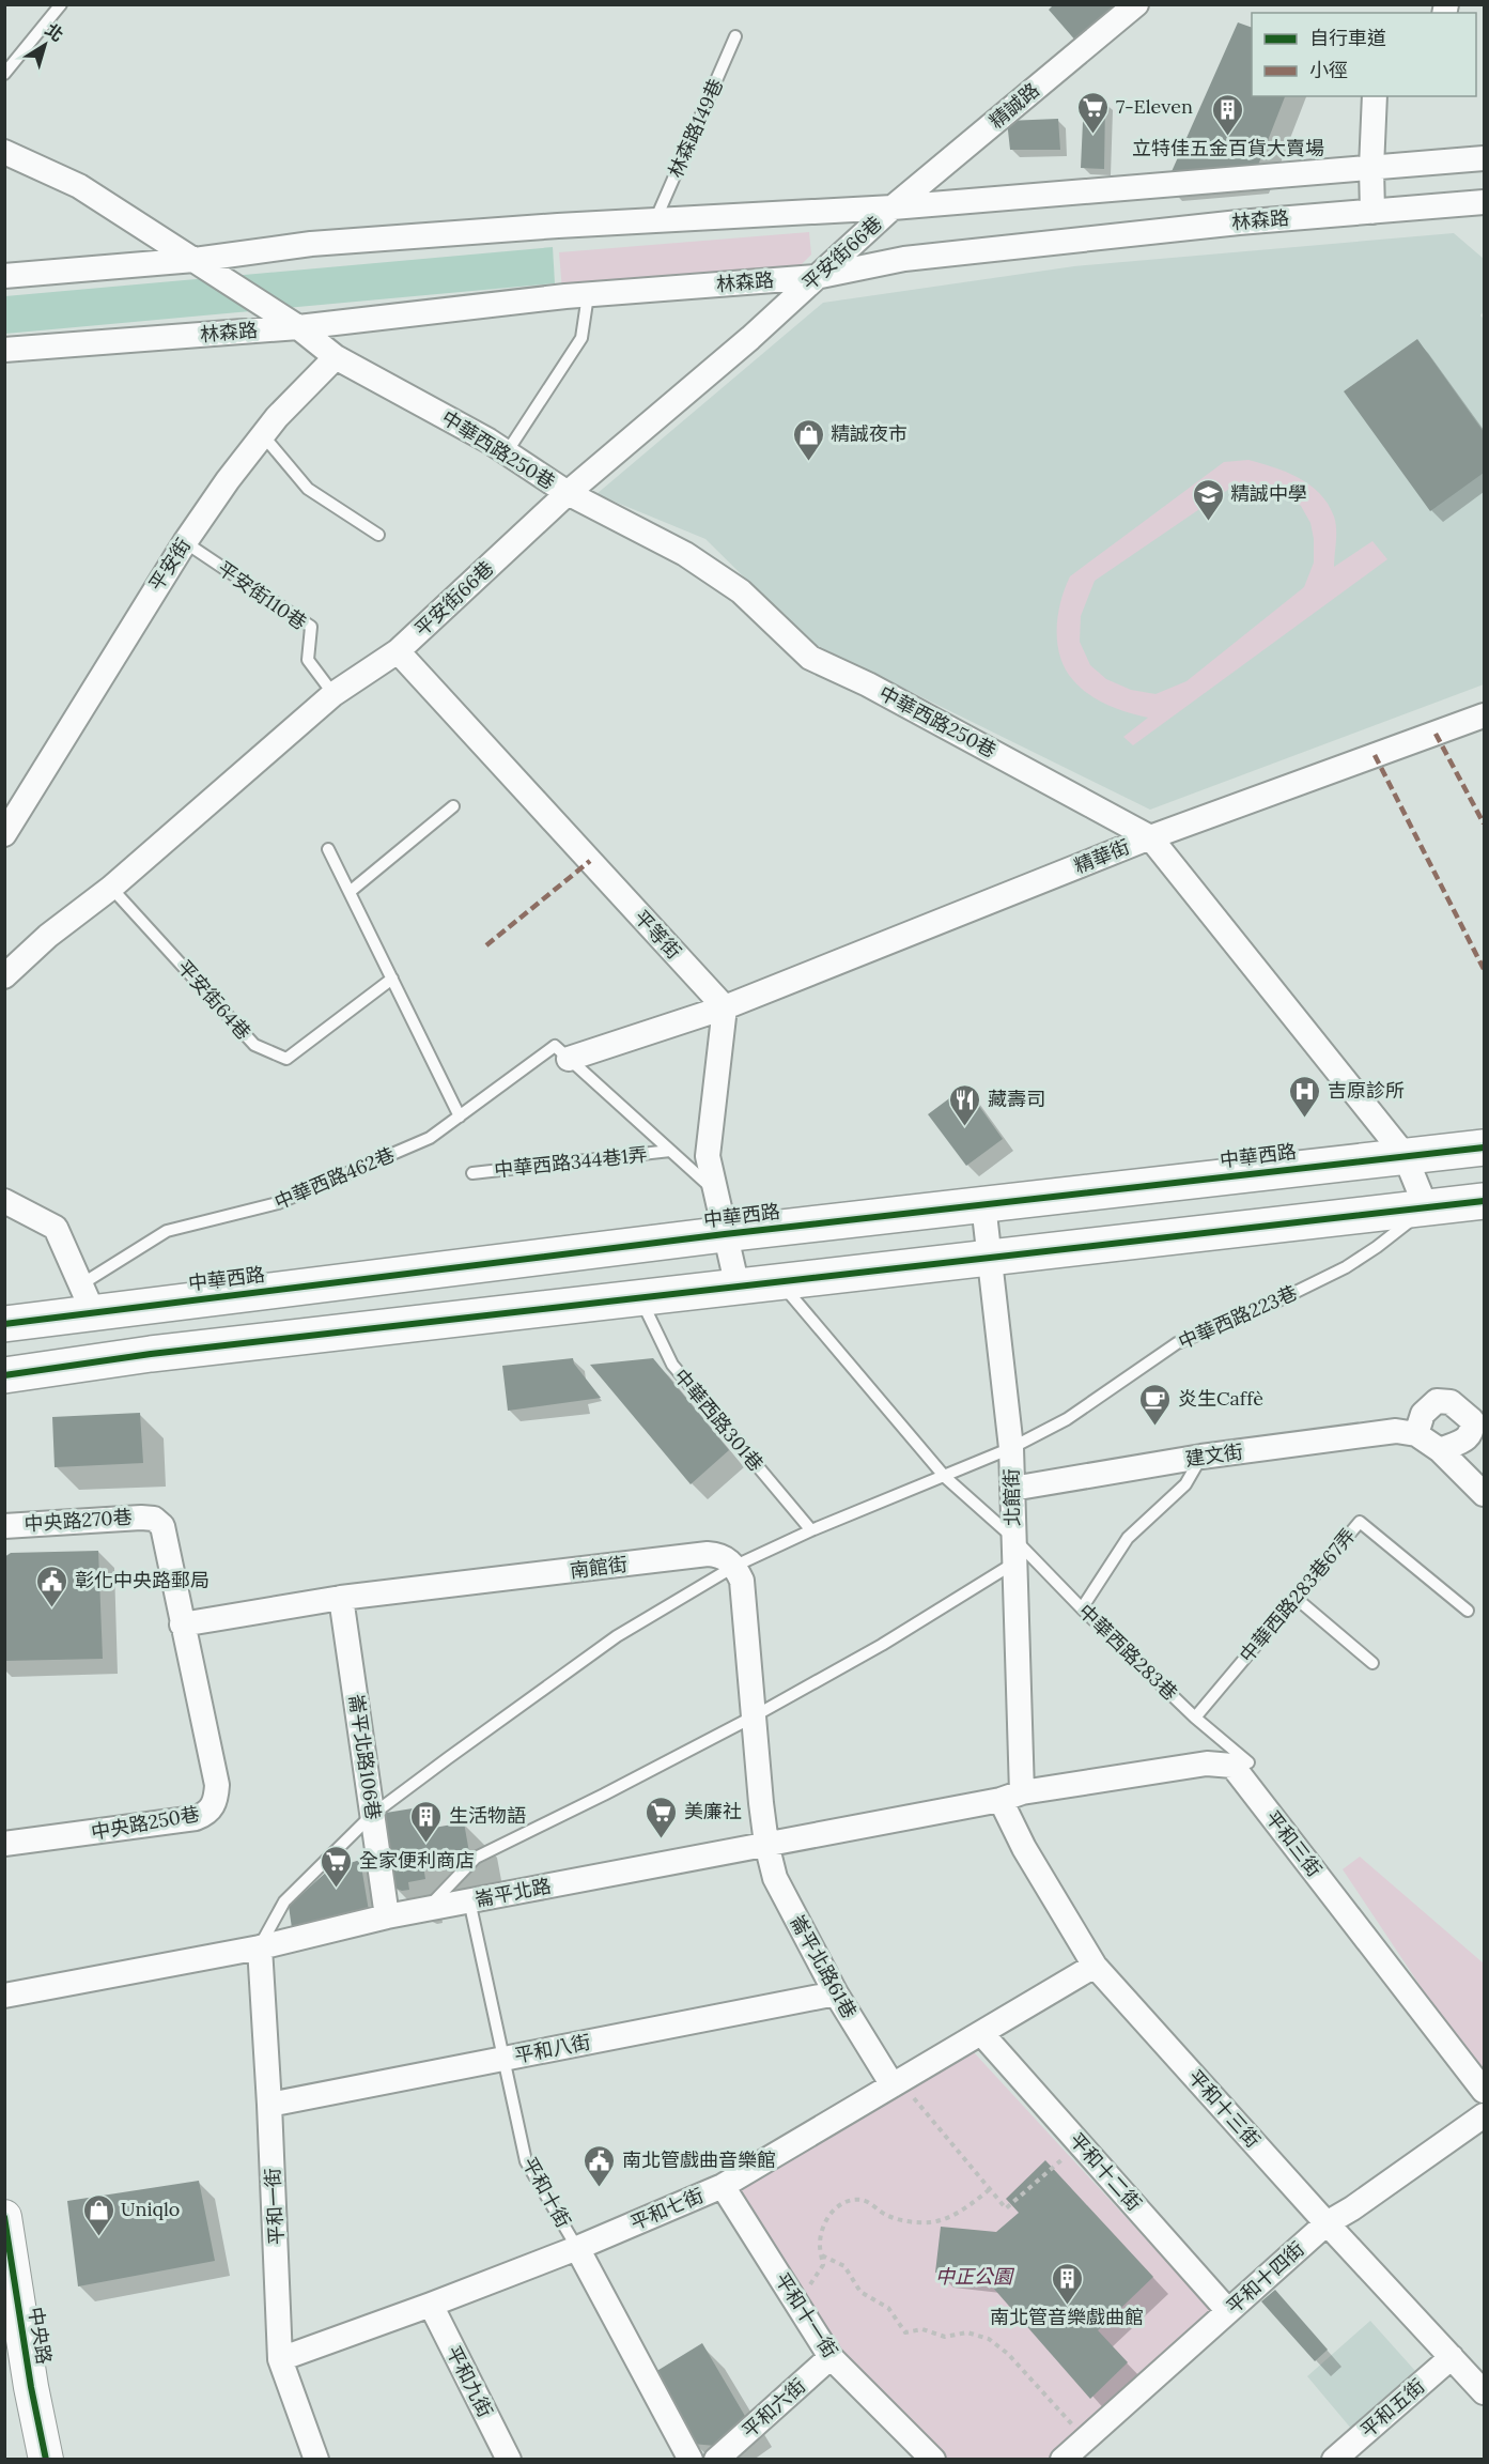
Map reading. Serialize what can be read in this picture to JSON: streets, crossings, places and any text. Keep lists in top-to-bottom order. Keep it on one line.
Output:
{"streets":{"main road":["中華西路"],"street":["精誠路","林森路","平安街66巷","中華西路250巷","平安街","精華街","平等街","建文街","北館街","中央路270巷","南館街","崙平北路106巷","中央路250巷","平和三街","崙平北路","崙平北路61巷","平和八街","平和十三街","平和十二街","平和十街","平和一街","平和七街","平和十四街","平和十一街","中央路","平和九街","平和六街","平和五街"],"lane":["林森路149巷","平安街110巷","平安街64巷","中華西路344巷1弄","中華西路462巷","中華西路223巷","中華西路301巷","中華西路283巷67弄","中華西路283巷"]},"crossings":[["精誠路","平安街66巷"],["林森路","平安街66巷"],["平安街66巷","中華西路250巷"],["平安街66巷","平安街110巷"],["平安街66巷","平等街"],["平安街66巷","平安街64巷"],["中華西路250巷","平安街"],["中華西路250巷","精華街"],["中華西路250巷","中華西路"],["中華西路250巷","中華西路223巷"],["平安街","平安街110巷"],["精華街","平等街"],["精華街","中華西路462巷"],["中華西路","中華西路462巷"],["中華西路","北館街"],["中華西路223巷","中華西路301巷"],["中華西路223巷","北館街"],["中華西路223巷","南館街"],["中華西路223巷","中華西路283巷"],["中華西路223巷","崙平北路106巷"],["中華西路223巷","崙平北路"],["中華西路223巷","平和一街"],["建文街","北館街"],["北館街","中華西路283巷"],["北館街","崙平北路"],["北館街","平和十三街"],["中央路270巷","南館街"],["中央路270巷","中央路250巷"],["南館街","崙平北路106巷"],["南館街","中央路250巷"],["中華西路283巷67弄","中華西路283巷"],["中華西路283巷","平和三街"],["崙平北路106巷","崙平北路"],["崙平北路","崙平北路61巷"],["崙平北路","平和十三街"],["崙平北路","平和十街"],["崙平北路","平和一街"],["崙平北路61巷","平和八街"],["崙平北路61巷","平和七街"],["平和八街","平和十街"],["平和八街","平和一街"],["平和十三街","平和七街"],["平和十三街","平和十四街"],["平和十三街","平和五街"],["平和十二街","平和七街"],["平和十二街","平和十四街"],["平和十街","平和七街"],["平和一街","平和七街"],["平和七街","平和十一街"],["平和七街","平和九街"],["平和十一街","平和六街"]],"parks":["中正公園"],"places":{"supermarket":["7-Eleven","美廉社","全家便利商店"],"building":["立特佳五金百貨大賣場","生活物語","南北管音樂戲曲館"],"shop":["精誠夜市","Uniqlo"],"school or university":["精誠中學"],"hospital":["吉原診所"],"restaurant":["藏壽司"],"cafe":["炎生Caffè"],"public building":["彰化中央路郵局","南北管戲曲音樂館"]},"legend":["自行車道","小徑"],"north":"top right"}
